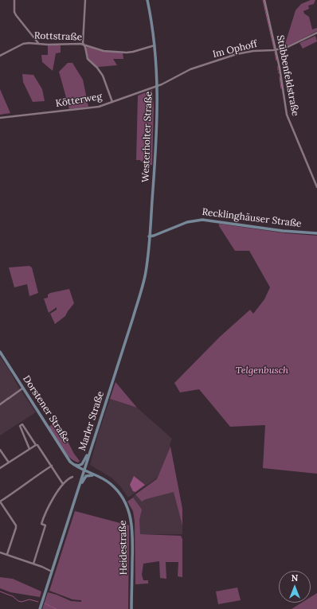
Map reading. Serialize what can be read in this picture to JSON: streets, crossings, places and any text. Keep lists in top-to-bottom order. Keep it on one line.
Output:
{"streets":{"main road":["Westerholter Straße","Recklinghäuser Straße","Dorstener Straße","Marler Straße","Heidestraße"],"street":["Rottstraße","Im Ophoff","Stübbenfeldstraße","Kötterweg"]},"crossings":[["Rottstraße","Westerholter Straße"],["Im Ophoff","Stübbenfeldstraße"],["Im Ophoff","Kötterweg"],["Im Ophoff","Westerholter Straße"],["Kötterweg","Westerholter Straße"],["Westerholter Straße","Recklinghäuser Straße"],["Westerholter Straße","Marler Straße"],["Recklinghäuser Straße","Marler Straße"],["Dorstener Straße","Marler Straße"],["Dorstener Straße","Heidestraße"],["Marler Straße","Heidestraße"]],"parks":["Telgenbusch"],"north":"top"}
